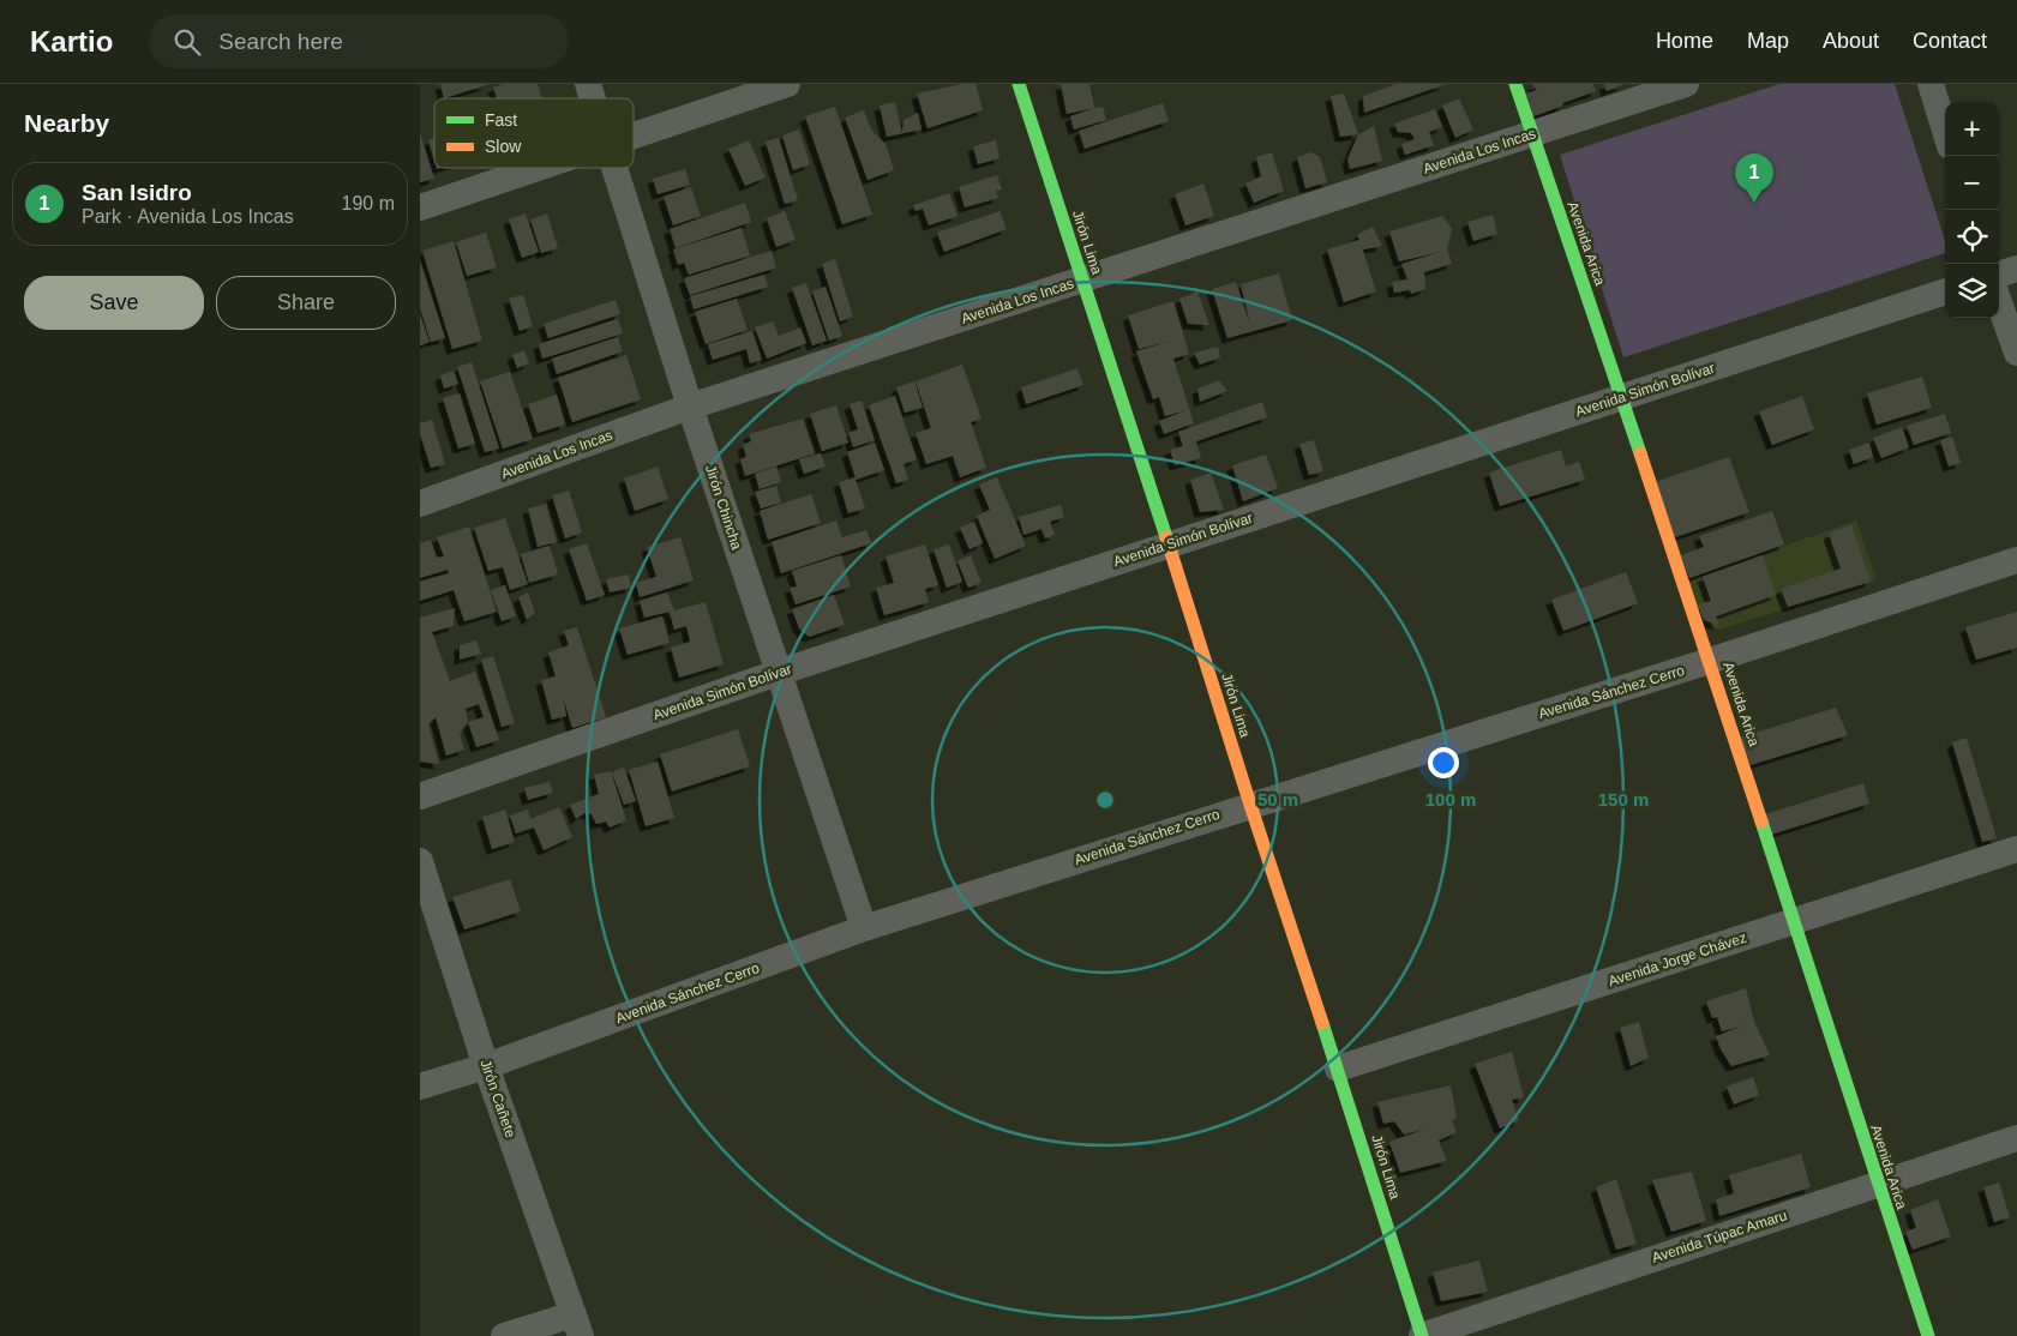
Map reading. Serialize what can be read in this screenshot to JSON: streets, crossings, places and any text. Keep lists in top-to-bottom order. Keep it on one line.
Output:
{"streets":{"street":["Avenida Los Incas","Jirón Lima","Avenida Arica","Avenida Simón Bolívar","Jirón Chincha","Avenida Sánchez Cerro","Avenida Jorge Chávez","Jirón Cañete","Avenida Túpac Amaru"]},"crossings":[["Avenida Los Incas","Jirón Lima"],["Avenida Los Incas","Avenida Arica"],["Avenida Los Incas","Jirón Chincha"],["Jirón Lima","Avenida Simón Bolívar"],["Jirón Lima","Avenida Sánchez Cerro"],["Jirón Lima","Avenida Jorge Chávez"],["Jirón Lima","Avenida Túpac Amaru"],["Avenida Arica","Avenida Simón Bolívar"],["Avenida Arica","Avenida Sánchez Cerro"],["Avenida Arica","Avenida Jorge Chávez"],["Avenida Arica","Avenida Túpac Amaru"],["Avenida Simón Bolívar","Jirón Chincha"],["Jirón Chincha","Avenida Sánchez Cerro"],["Avenida Sánchez Cerro","Jirón Cañete"]],"legend":["Fast","Slow"],"page":{"header":"Kartio","search":"Search here","nav":["Home","Map","About","Contact"],"heading":"Nearby","map_buttons":["+","−"],"pins":"1","list":[{"mark":"1","name":"San Isidro","note":"Park · Avenida Los Incas","value":"190 m"}],"buttons":["Save","Share"]},"rings":["50 m","100 m","150 m"]}
